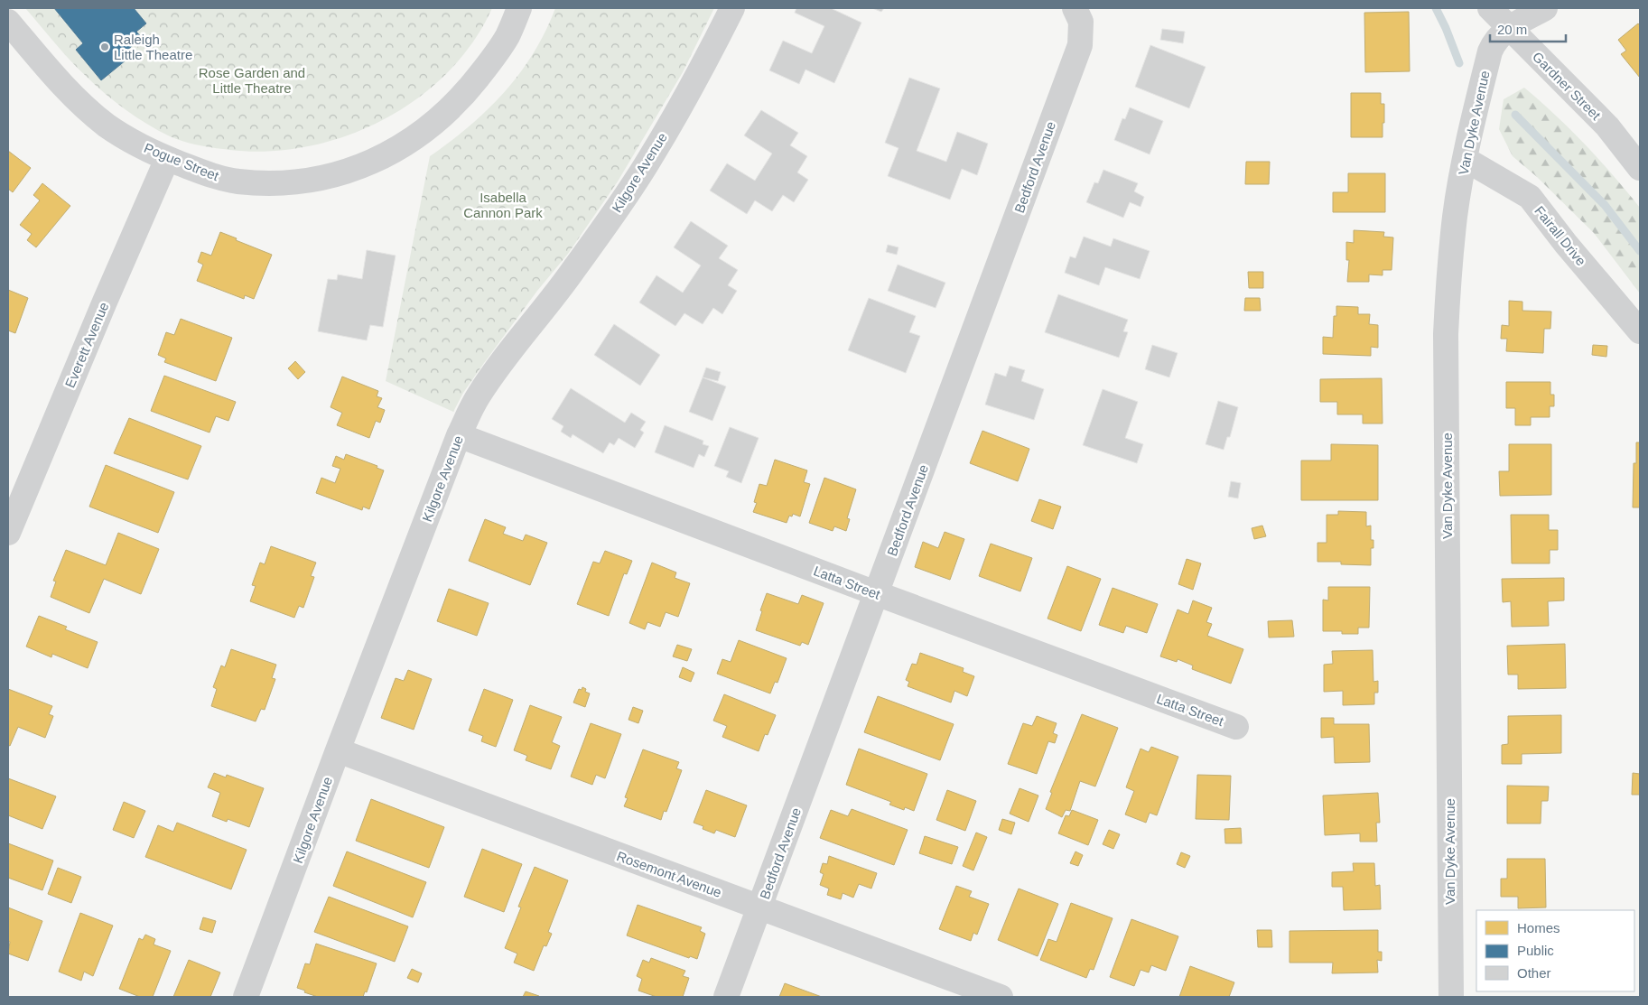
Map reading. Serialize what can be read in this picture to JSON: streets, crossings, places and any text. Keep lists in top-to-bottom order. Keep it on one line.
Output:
{"streets":{"street":["Gardner Street","Van Dyke Avenue","Pogue Street","Bedford Avenue","Kilgore Avenue","Fairall Drive","Everett Avenue","Latta Street","Rosemont Avenue"]},"crossings":[["Gardner Street","Van Dyke Avenue"],["Van Dyke Avenue","Fairall Drive"],["Pogue Street","Everett Avenue"],["Bedford Avenue","Latta Street"],["Bedford Avenue","Rosemont Avenue"],["Kilgore Avenue","Latta Street"],["Kilgore Avenue","Rosemont Avenue"]],"parks":["Rose Garden and Little Theatre","Isabella Cannon Park"],"places":["Raleigh Little Theatre"],"legend":["Homes","Public","Other"],"scale_bar":"20 m"}
